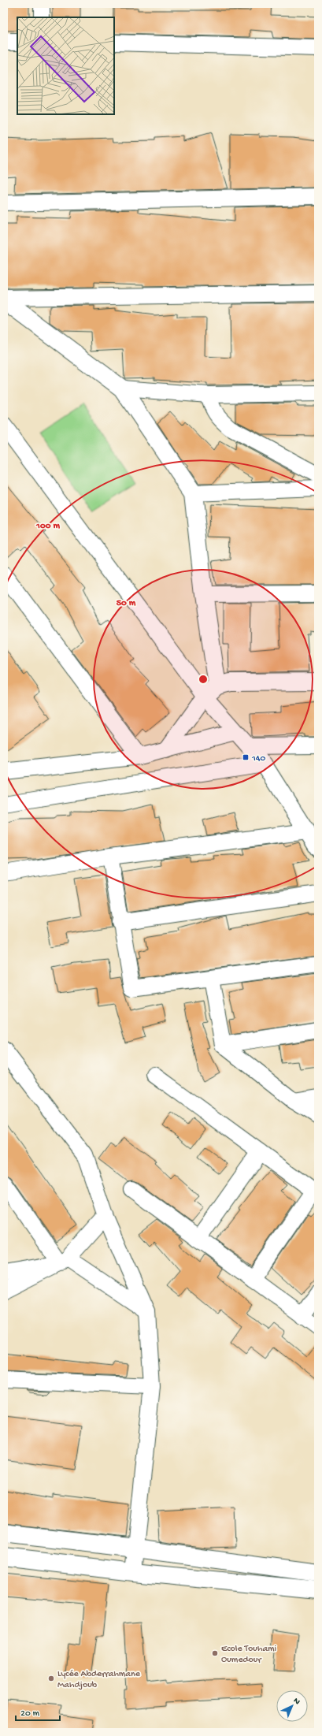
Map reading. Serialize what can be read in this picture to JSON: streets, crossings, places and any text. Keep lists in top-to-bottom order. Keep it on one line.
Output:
{"places":{"transit":["140"],"other":["Ecole Touhami Oumedour","Lycée Abderrahmane Mahdjoub"]},"scale_bar":"20 m","north":"top right","rings":["100 m","50 m"]}
